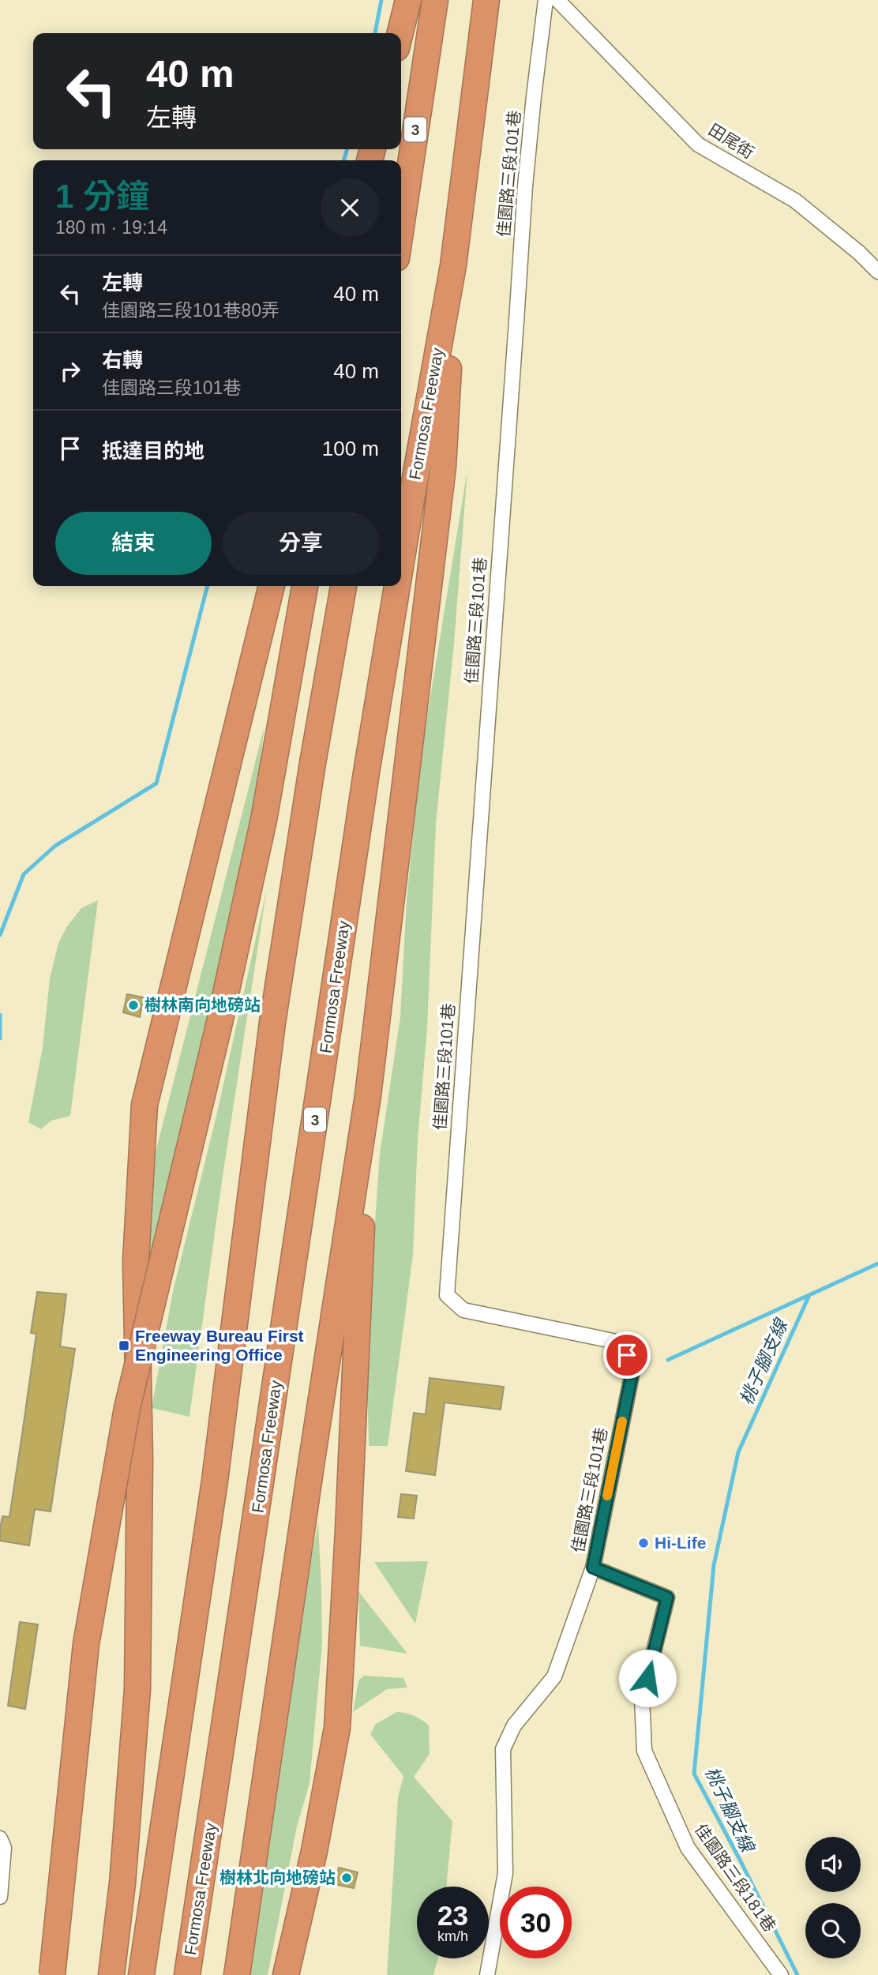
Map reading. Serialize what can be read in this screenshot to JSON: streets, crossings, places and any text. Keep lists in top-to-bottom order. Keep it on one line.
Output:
{"streets":{"highway":["3","Formosa Freeway"],"street":["田尾街","佳園路三段101巷","佳園路三段181巷"]},"crossings":[["佳園路三段101巷","佳園路三段181巷"]],"water":["桃子腳支線"],"places":{"other":["樹林南向地磅站","Hi-Life","樹林北向地磅站"],"transit":["Freeway Bureau First Engineering Office"]},"page":{"turn":["40 m","左轉"],"heading":["1 分鐘","180 m · 19:14"],"list":[{"name":"左轉","note":"佳園路三段101巷80弄","value":"40 m"},{"name":"右轉","note":"佳園路三段101巷","value":"40 m"},{"name":"抵達目的地","value":"100 m"}],"buttons":["結束","分享"],"speed":"23 km/h","limit":"30"}}
